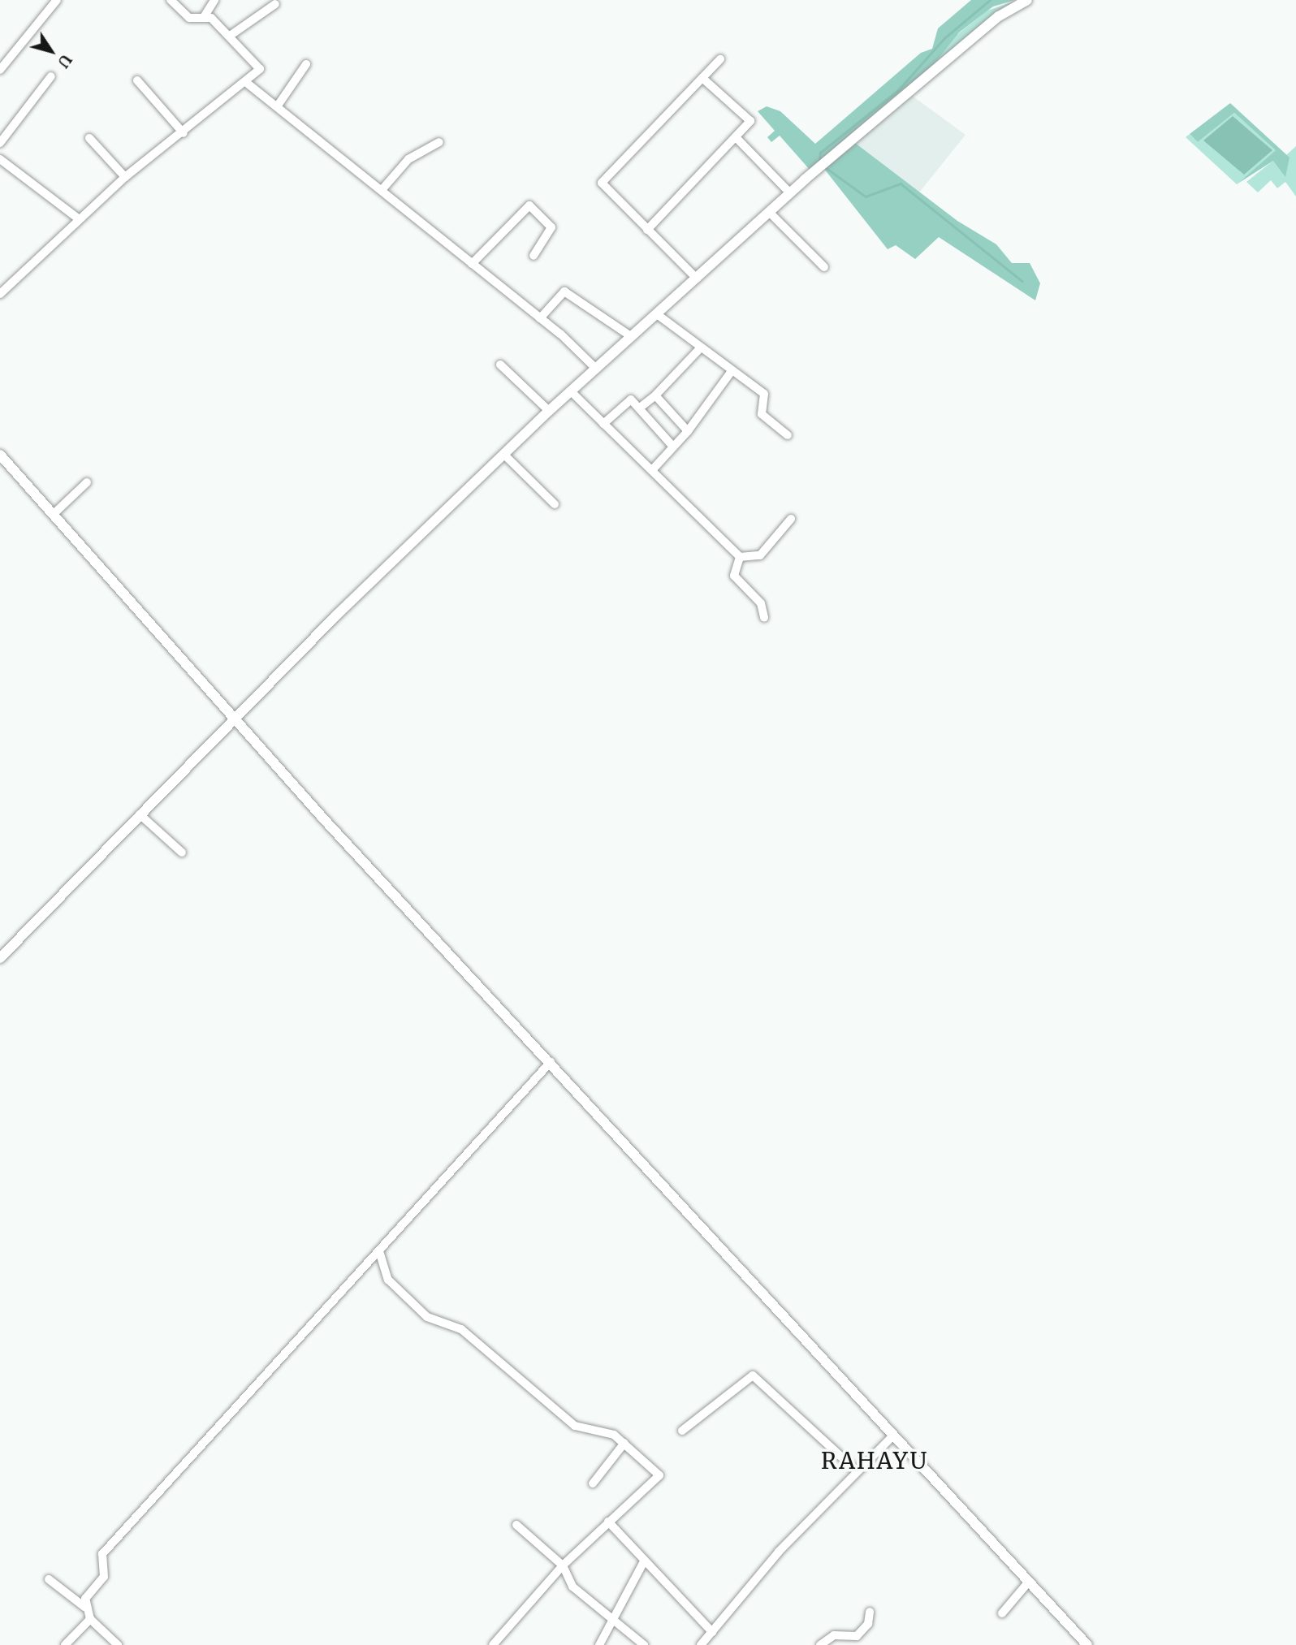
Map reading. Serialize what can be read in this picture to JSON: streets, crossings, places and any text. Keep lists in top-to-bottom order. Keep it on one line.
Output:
{"districts":["RAHAYU"],"north":"bottom right"}
